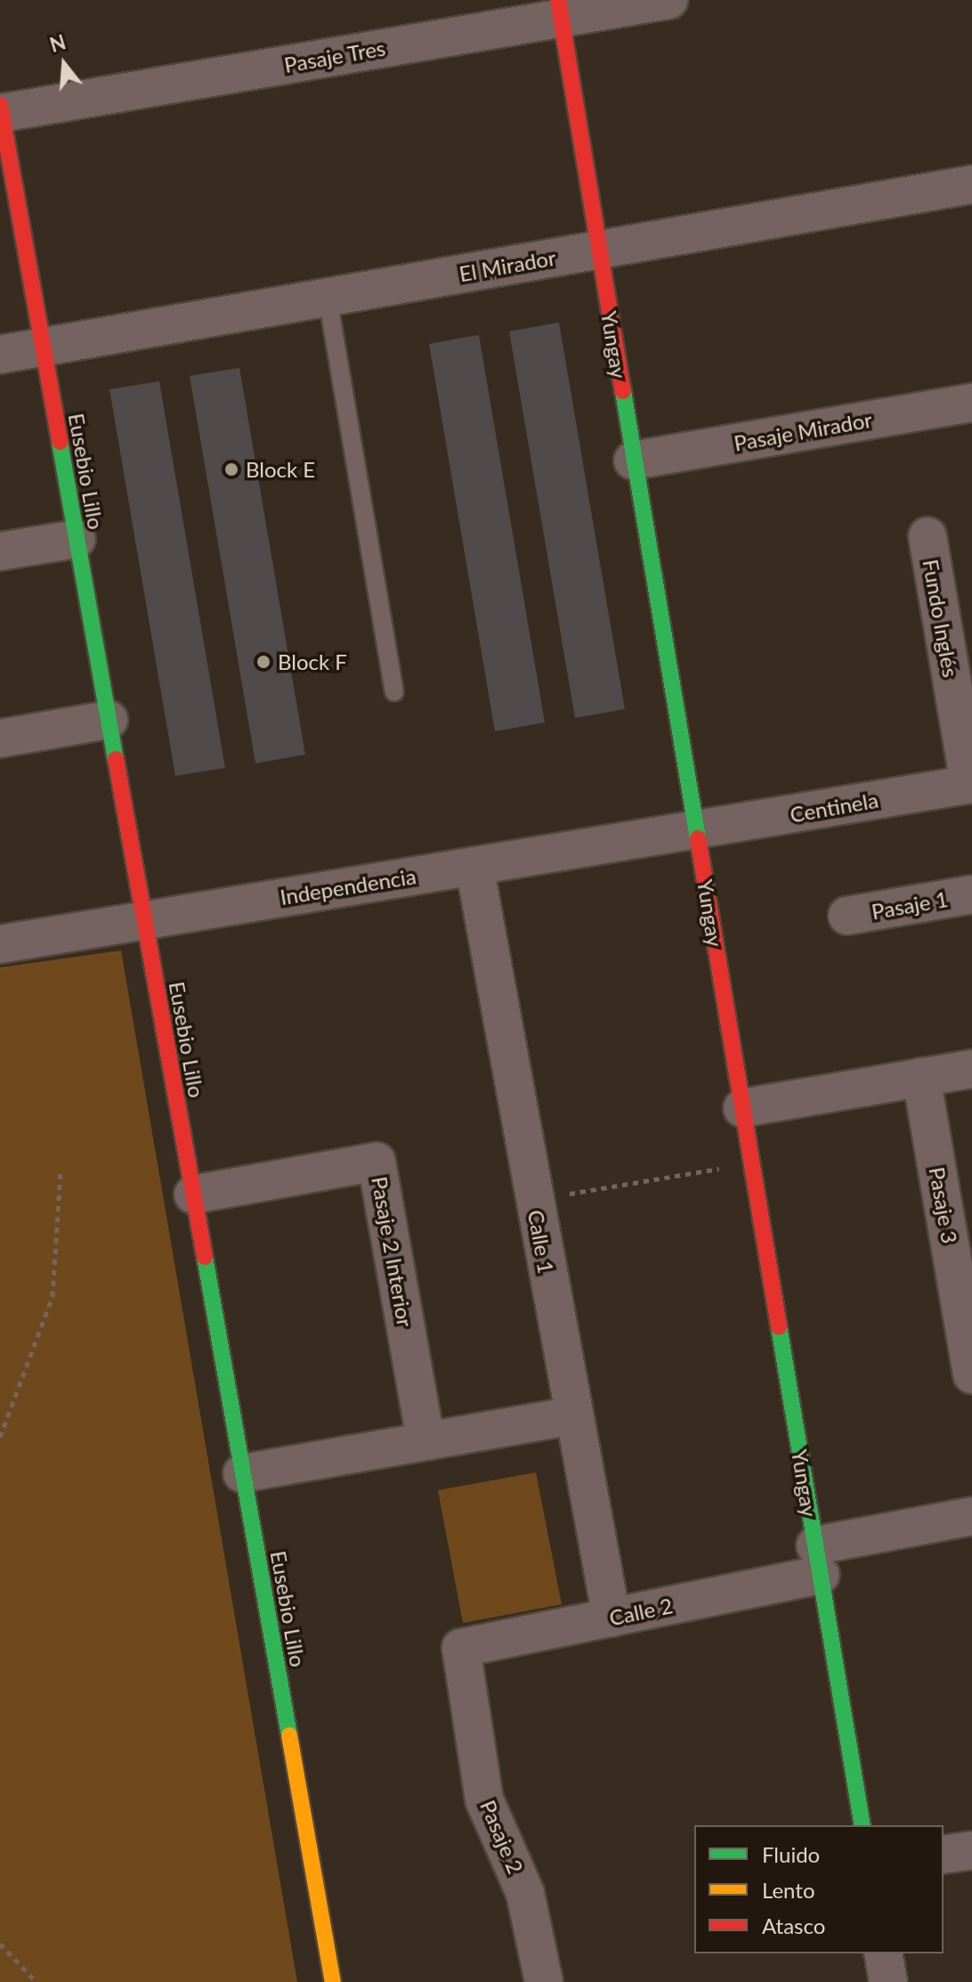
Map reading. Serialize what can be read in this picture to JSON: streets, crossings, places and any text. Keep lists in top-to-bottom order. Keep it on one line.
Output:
{"streets":{"street":["Pasaje Tres","El Mirador","Yungay","Pasaje Mirador","Eusebio Lillo","Fundo Inglés","Centinela","Independencia","Pasaje 1","Pasaje 3","Calle 1","Pasaje 2 Interior","Calle 2","Pasaje 2"]},"crossings":[["Pasaje Tres","Yungay"],["Pasaje Tres","Eusebio Lillo"],["El Mirador","Yungay"],["El Mirador","Eusebio Lillo"],["Yungay","Pasaje Mirador"],["Yungay","Centinela"],["Yungay","Independencia"],["Yungay","Calle 2"],["Eusebio Lillo","Independencia"],["Eusebio Lillo","Pasaje 2 Interior"],["Fundo Inglés","Centinela"],["Centinela","Independencia"],["Independencia","Calle 1"],["Calle 1","Calle 2"],["Calle 2","Pasaje 2"]],"places":["Block E","Block F"],"legend":["Fluido","Lento","Atasco"],"north":"top"}
